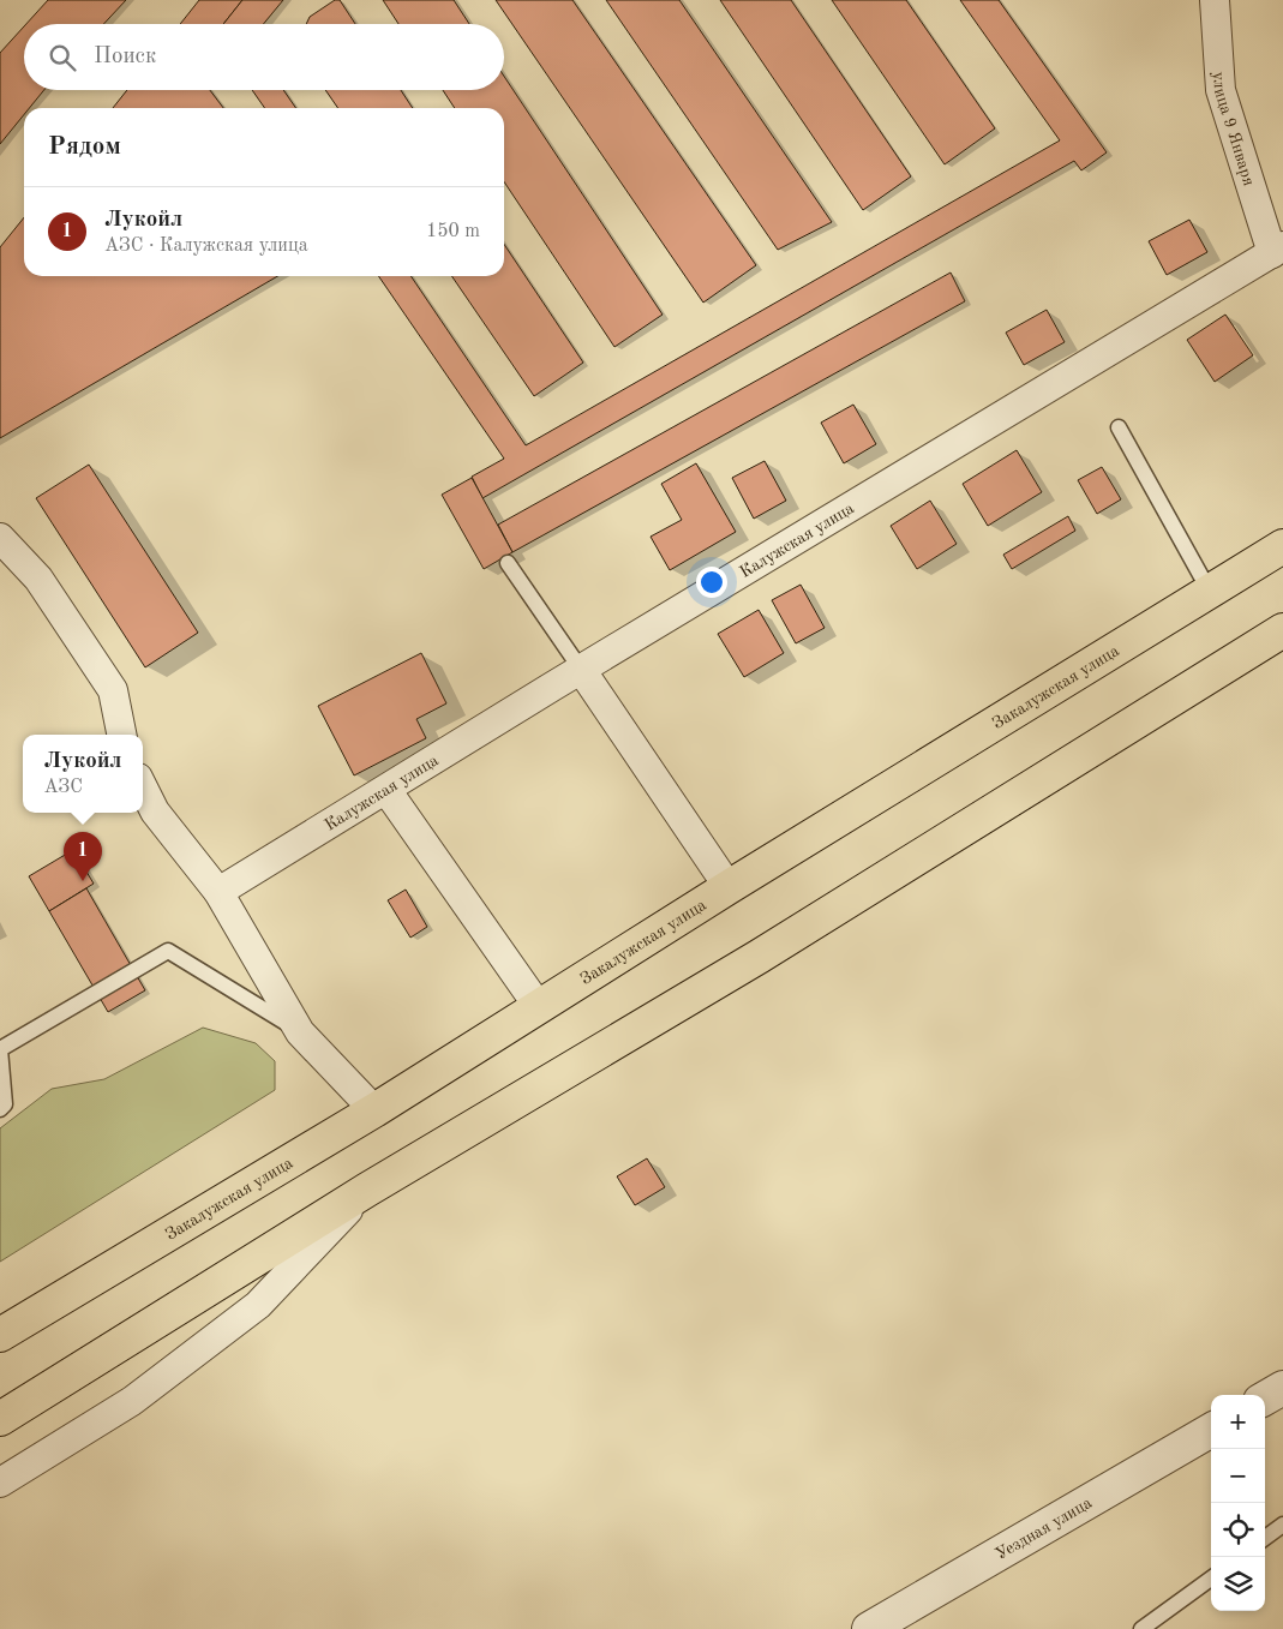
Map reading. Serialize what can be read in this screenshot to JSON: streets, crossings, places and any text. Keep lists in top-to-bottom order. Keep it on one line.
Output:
{"streets":{"highway":["Закалужская улица"],"street":["улица 9 Января","Калужская улица","Уездная улица"]},"crossings":[["улица 9 Января","Калужская улица"]],"page":{"search":"Поиск","heading":"Рядом","list":[{"mark":"1","name":"Лукойл","note":"АЗС · Калужская улица","value":"150 m"}],"popup":["Лукойл","АЗС"],"pins":"1","map_buttons":["+","−"]}}
